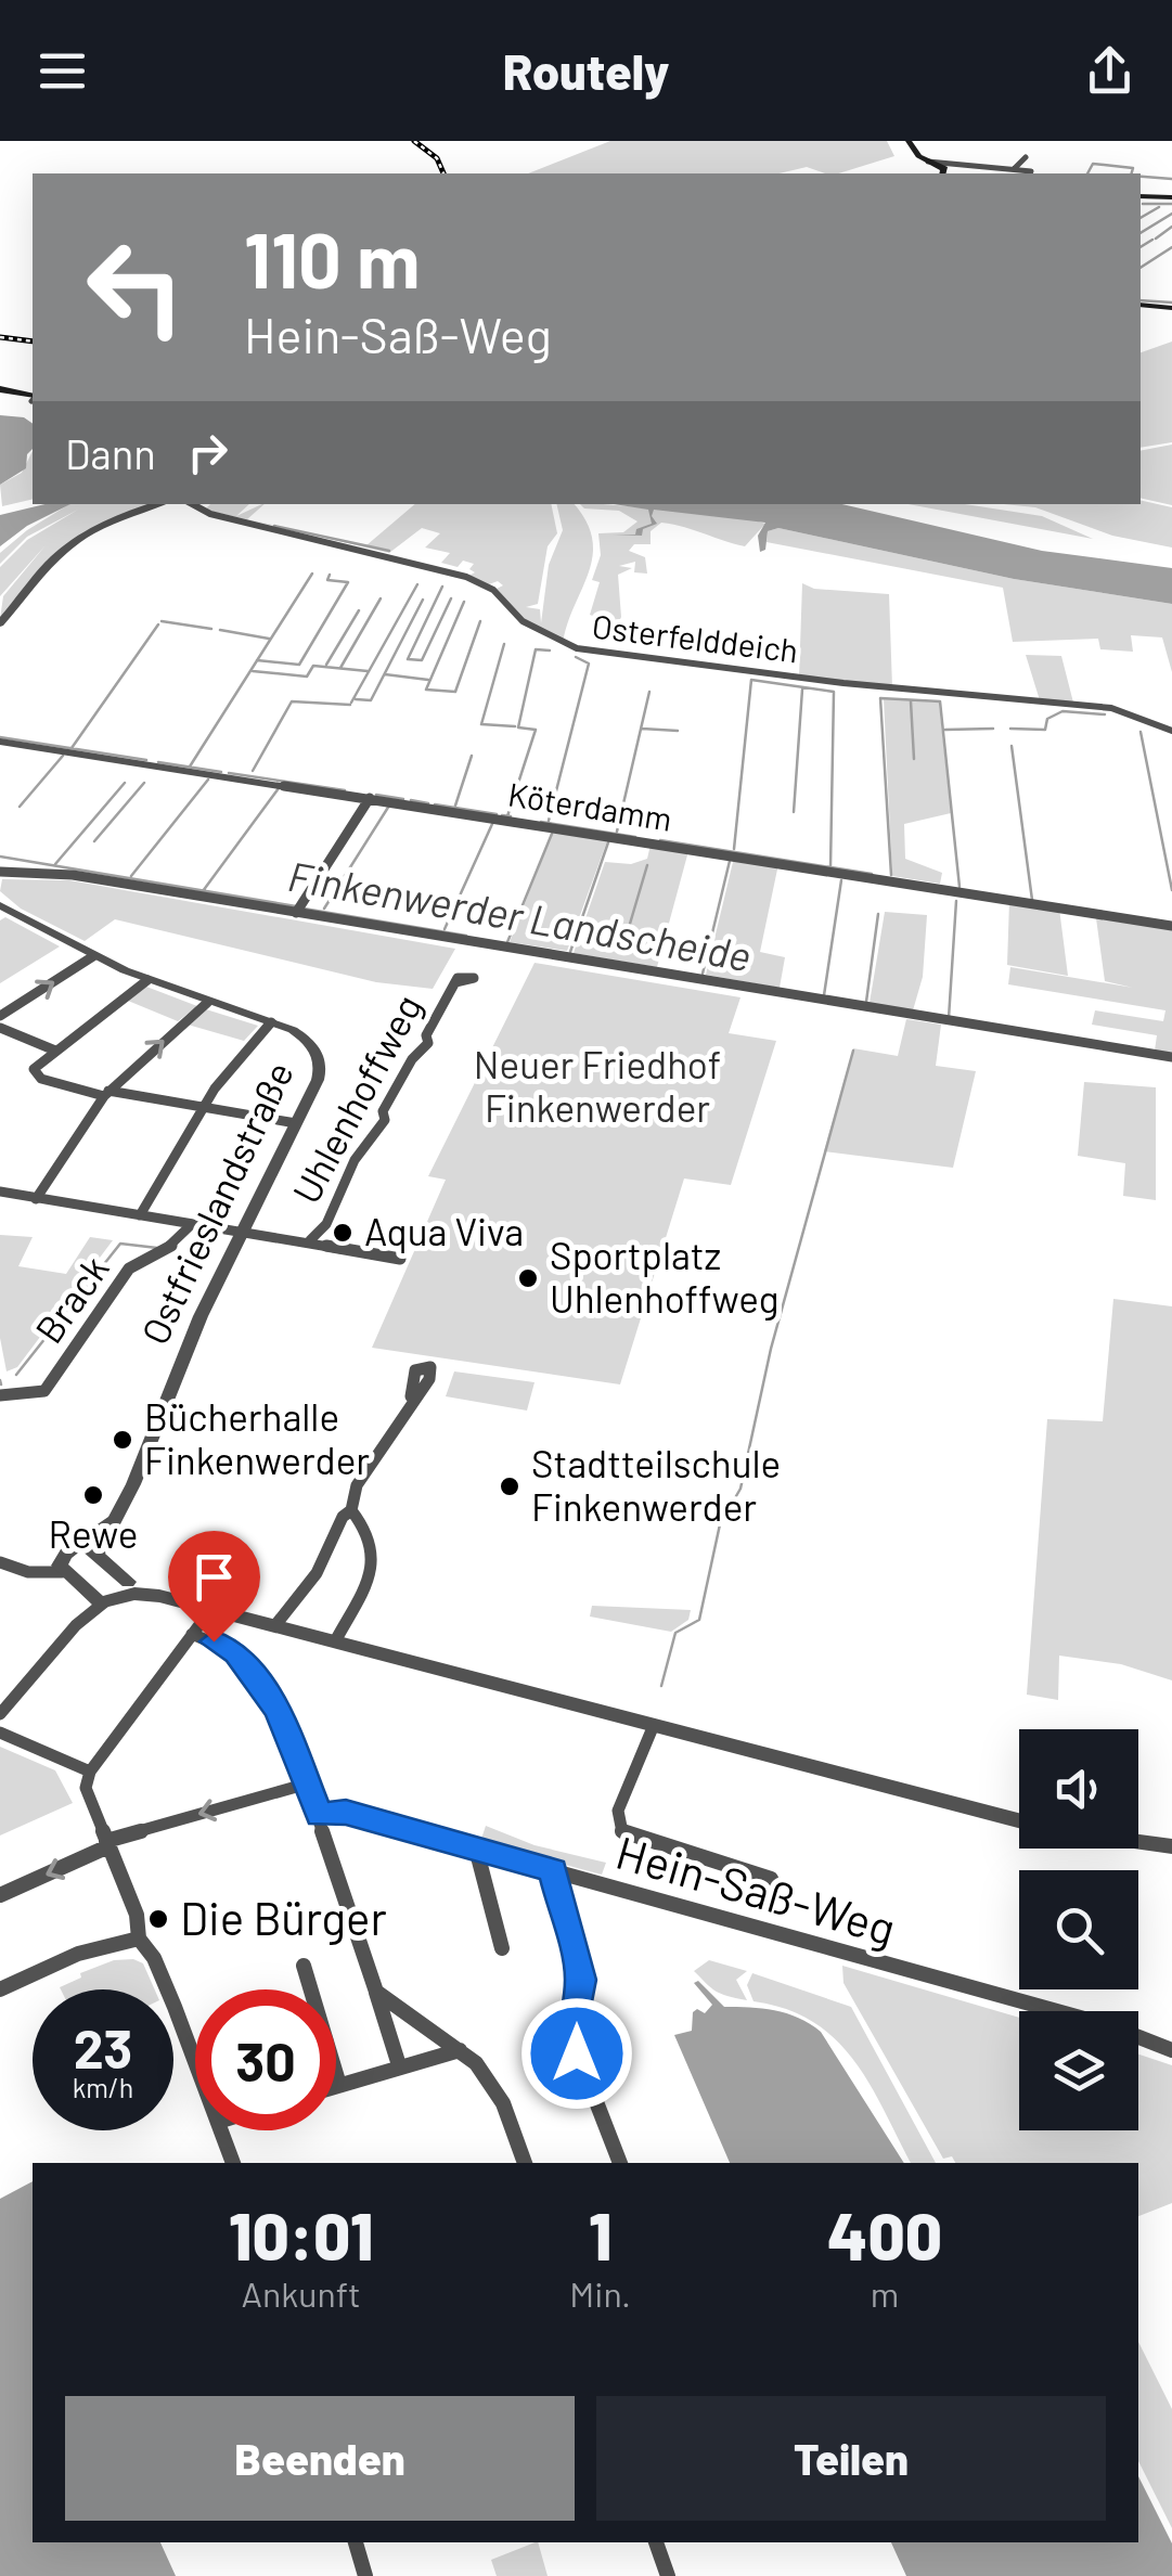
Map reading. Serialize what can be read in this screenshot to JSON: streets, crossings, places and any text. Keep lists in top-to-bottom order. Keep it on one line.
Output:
{"streets":{"street":["Osterfelddeich","Köterdamm","Uhlenhoffweg","Ostfrieslandstraße","Brack","Hein-Saß-Weg"]},"crossings":[["Uhlenhoffweg","Ostfrieslandstraße"],["Uhlenhoffweg","Brack"]],"water":["Finkenwerder Landscheide"],"parks":["Neuer Friedhof Finkenwerder"],"places":["Aqua Viva","Sportplatz Uhlenhoffweg","Bücherhalle Finkenwerder","Stadtteilschule Finkenwerder","Rewe","Die Bürger"],"page":{"header":"Routely","turn":["110 m","Hein-Saß-Weg"],"then":"Dann","speed":"23 km/h","limit":"30","eta":["10:01","Ankunft","1","Min.","400","m"],"buttons":["Beenden","Teilen"]}}
